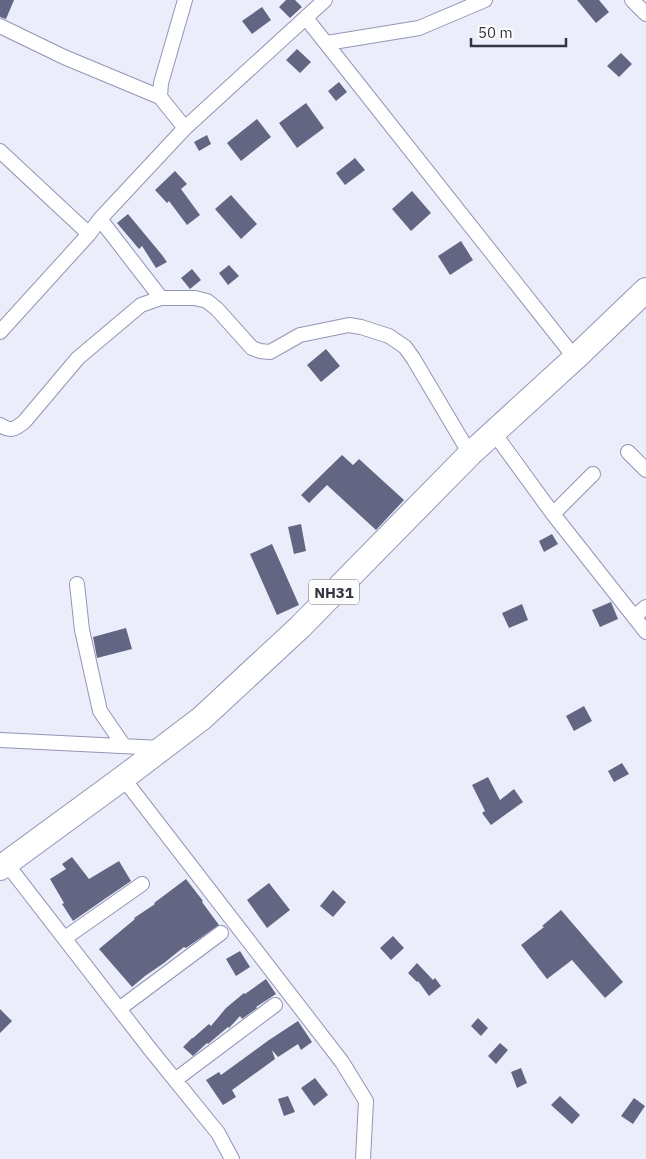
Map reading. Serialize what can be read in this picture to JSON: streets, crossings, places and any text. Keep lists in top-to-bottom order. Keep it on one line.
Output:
{"streets":{"highway":["NH31"]},"scale_bar":"50 m"}
